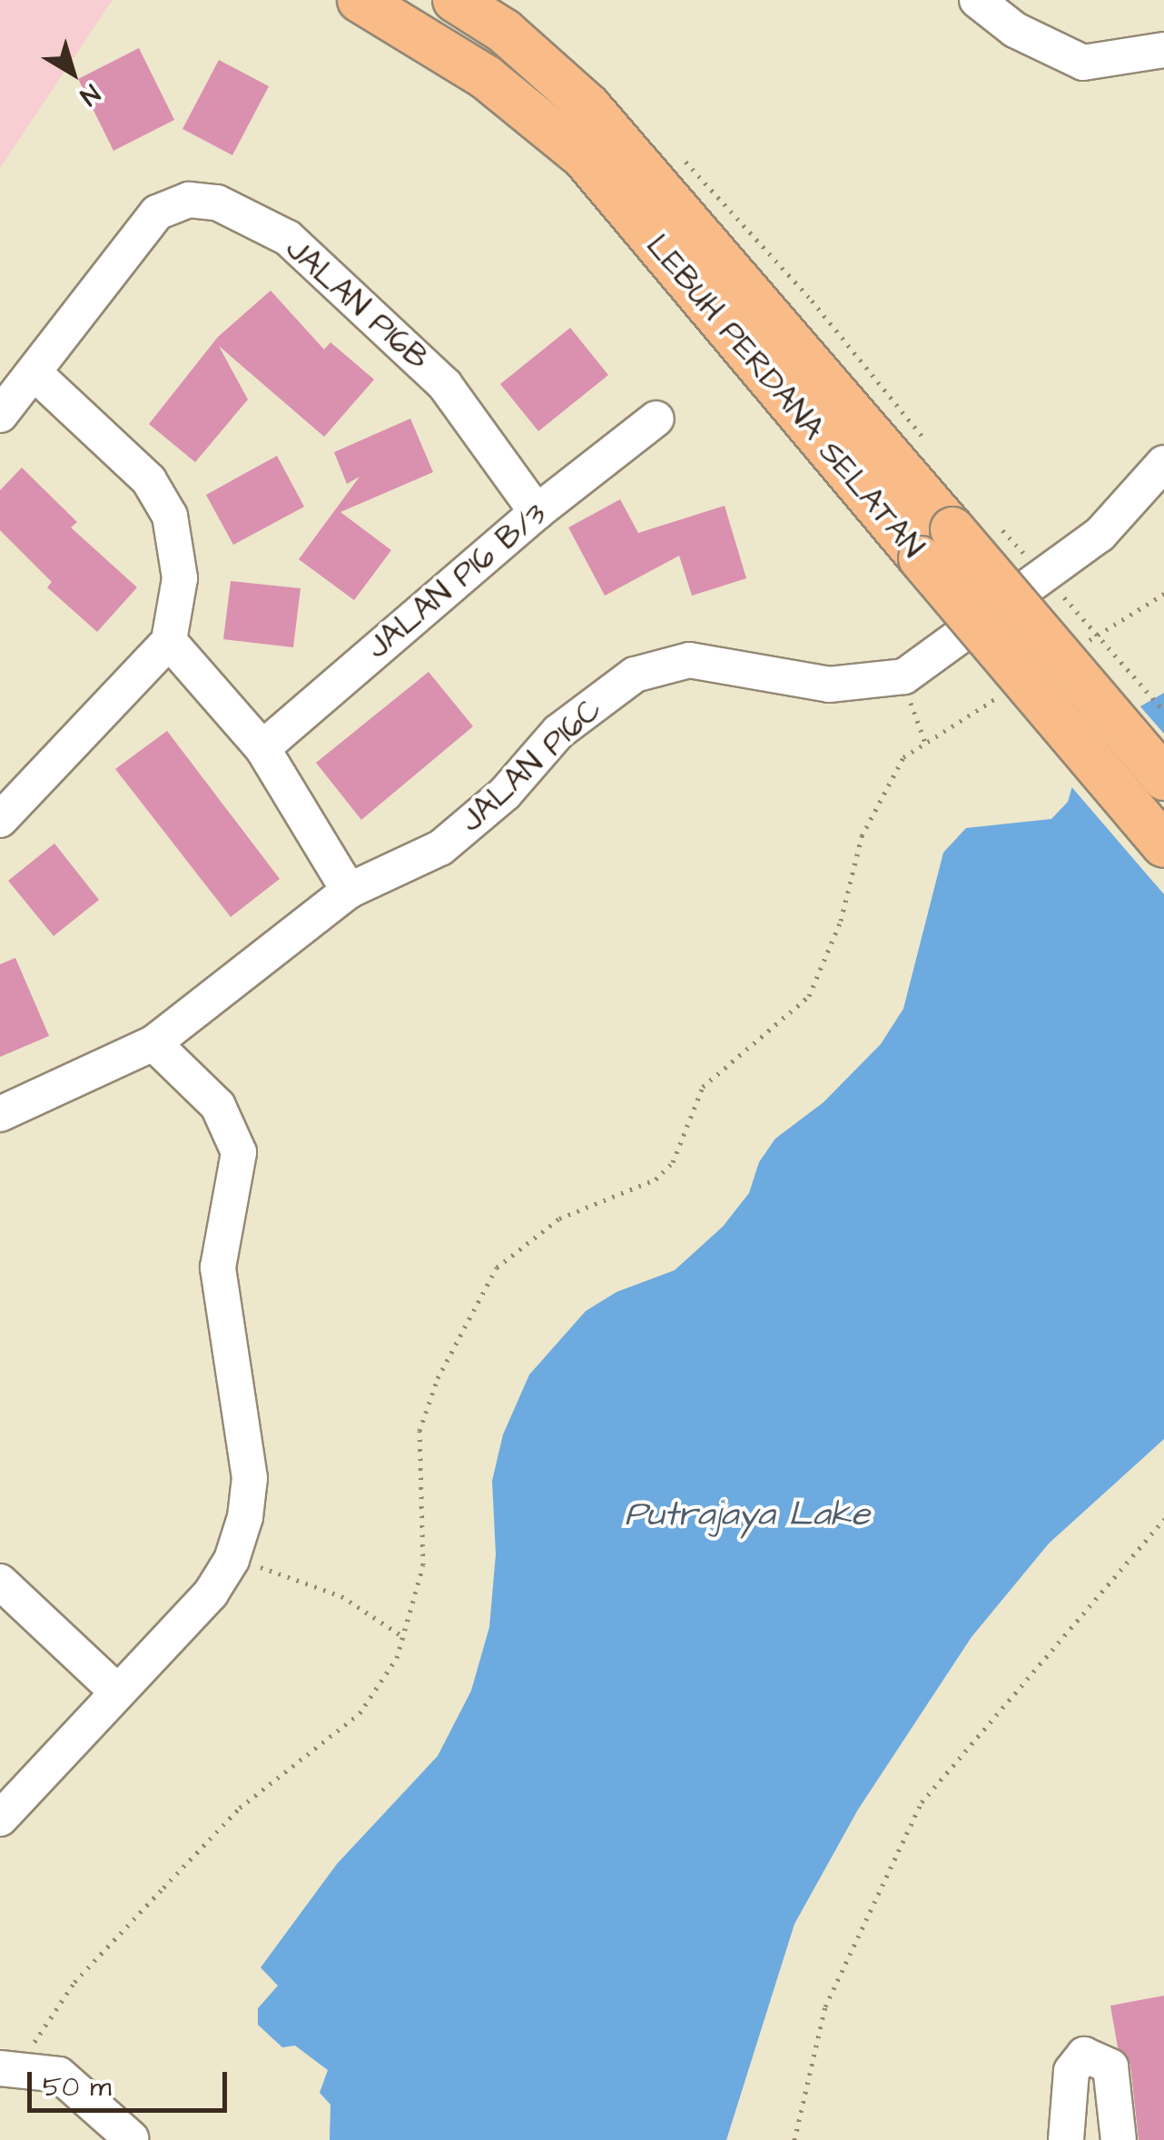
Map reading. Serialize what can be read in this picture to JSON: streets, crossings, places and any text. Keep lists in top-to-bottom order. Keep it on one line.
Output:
{"streets":{"main road":["LEBUH PERDANA SELATAN"],"street":["JALAN P16B","JALAN P16 B/3","JALAN P16C"]},"crossings":[["JALAN P16B","JALAN P16 B/3"]],"water":["Putrajaya Lake"],"scale_bar":"50 m","north":"bottom right"}
